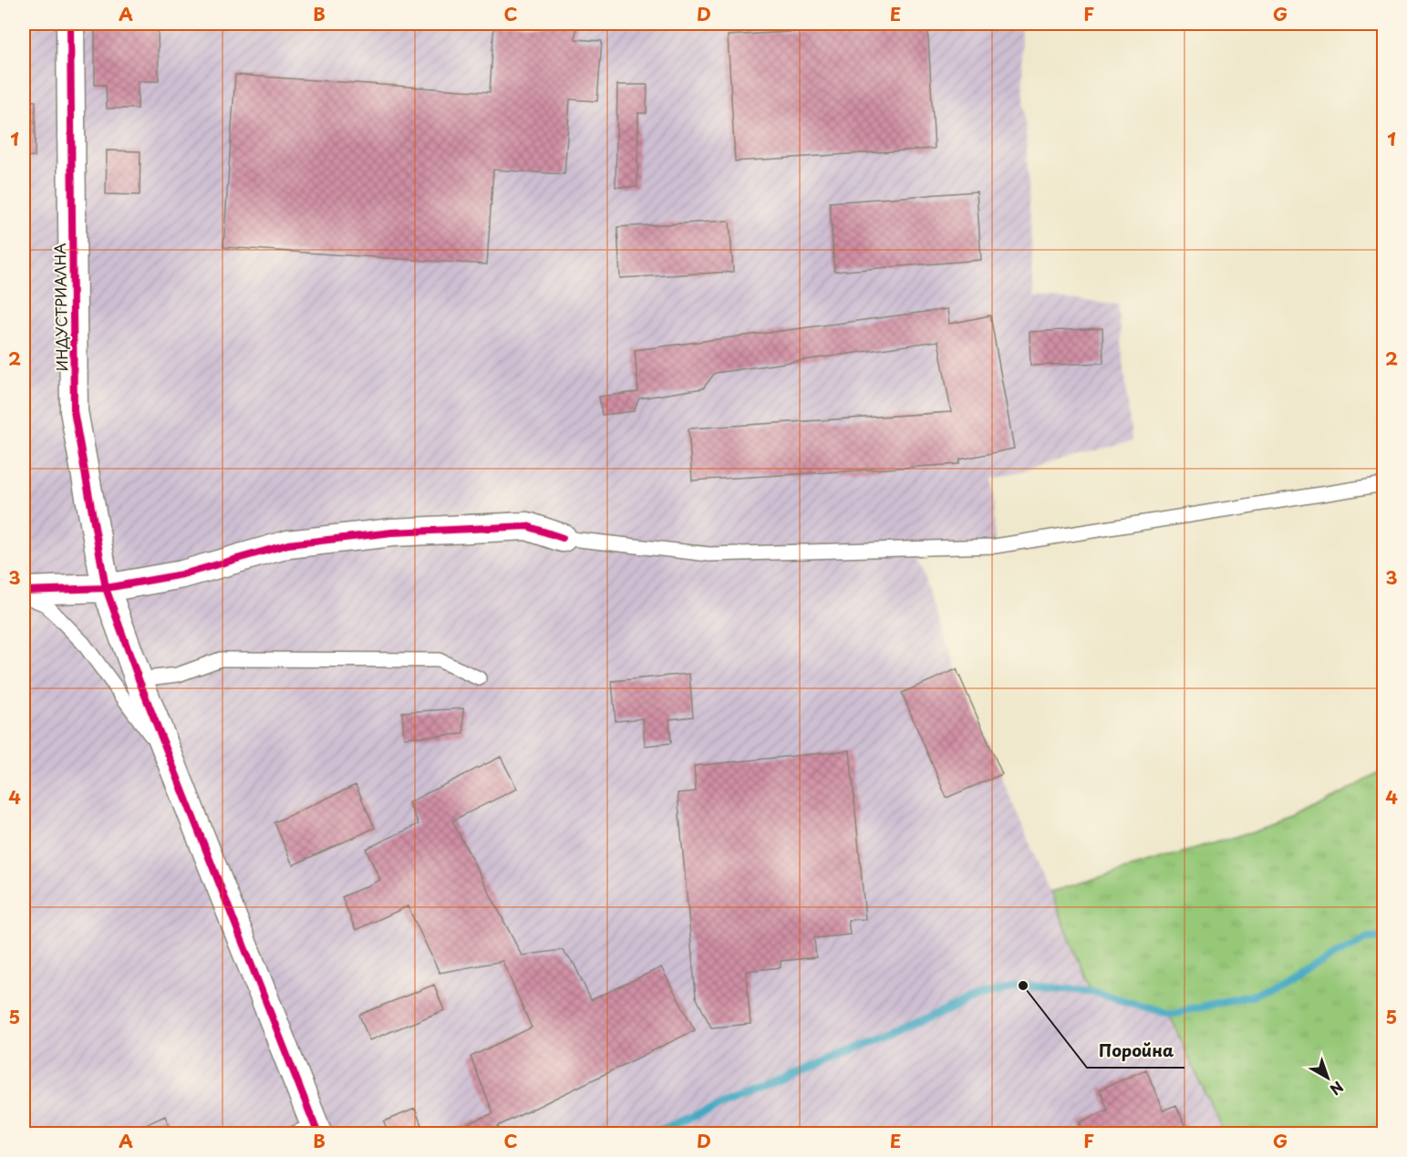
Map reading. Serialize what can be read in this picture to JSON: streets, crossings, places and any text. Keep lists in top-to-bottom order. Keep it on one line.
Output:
{"streets":{"street":["ИНДУСТРИАЛНА"]},"places":["Поройна"],"north":"bottom right","grid":{"columns":["A","B","C","D","E","F","G"],"rows":["1","2","3","4","5"]}}
